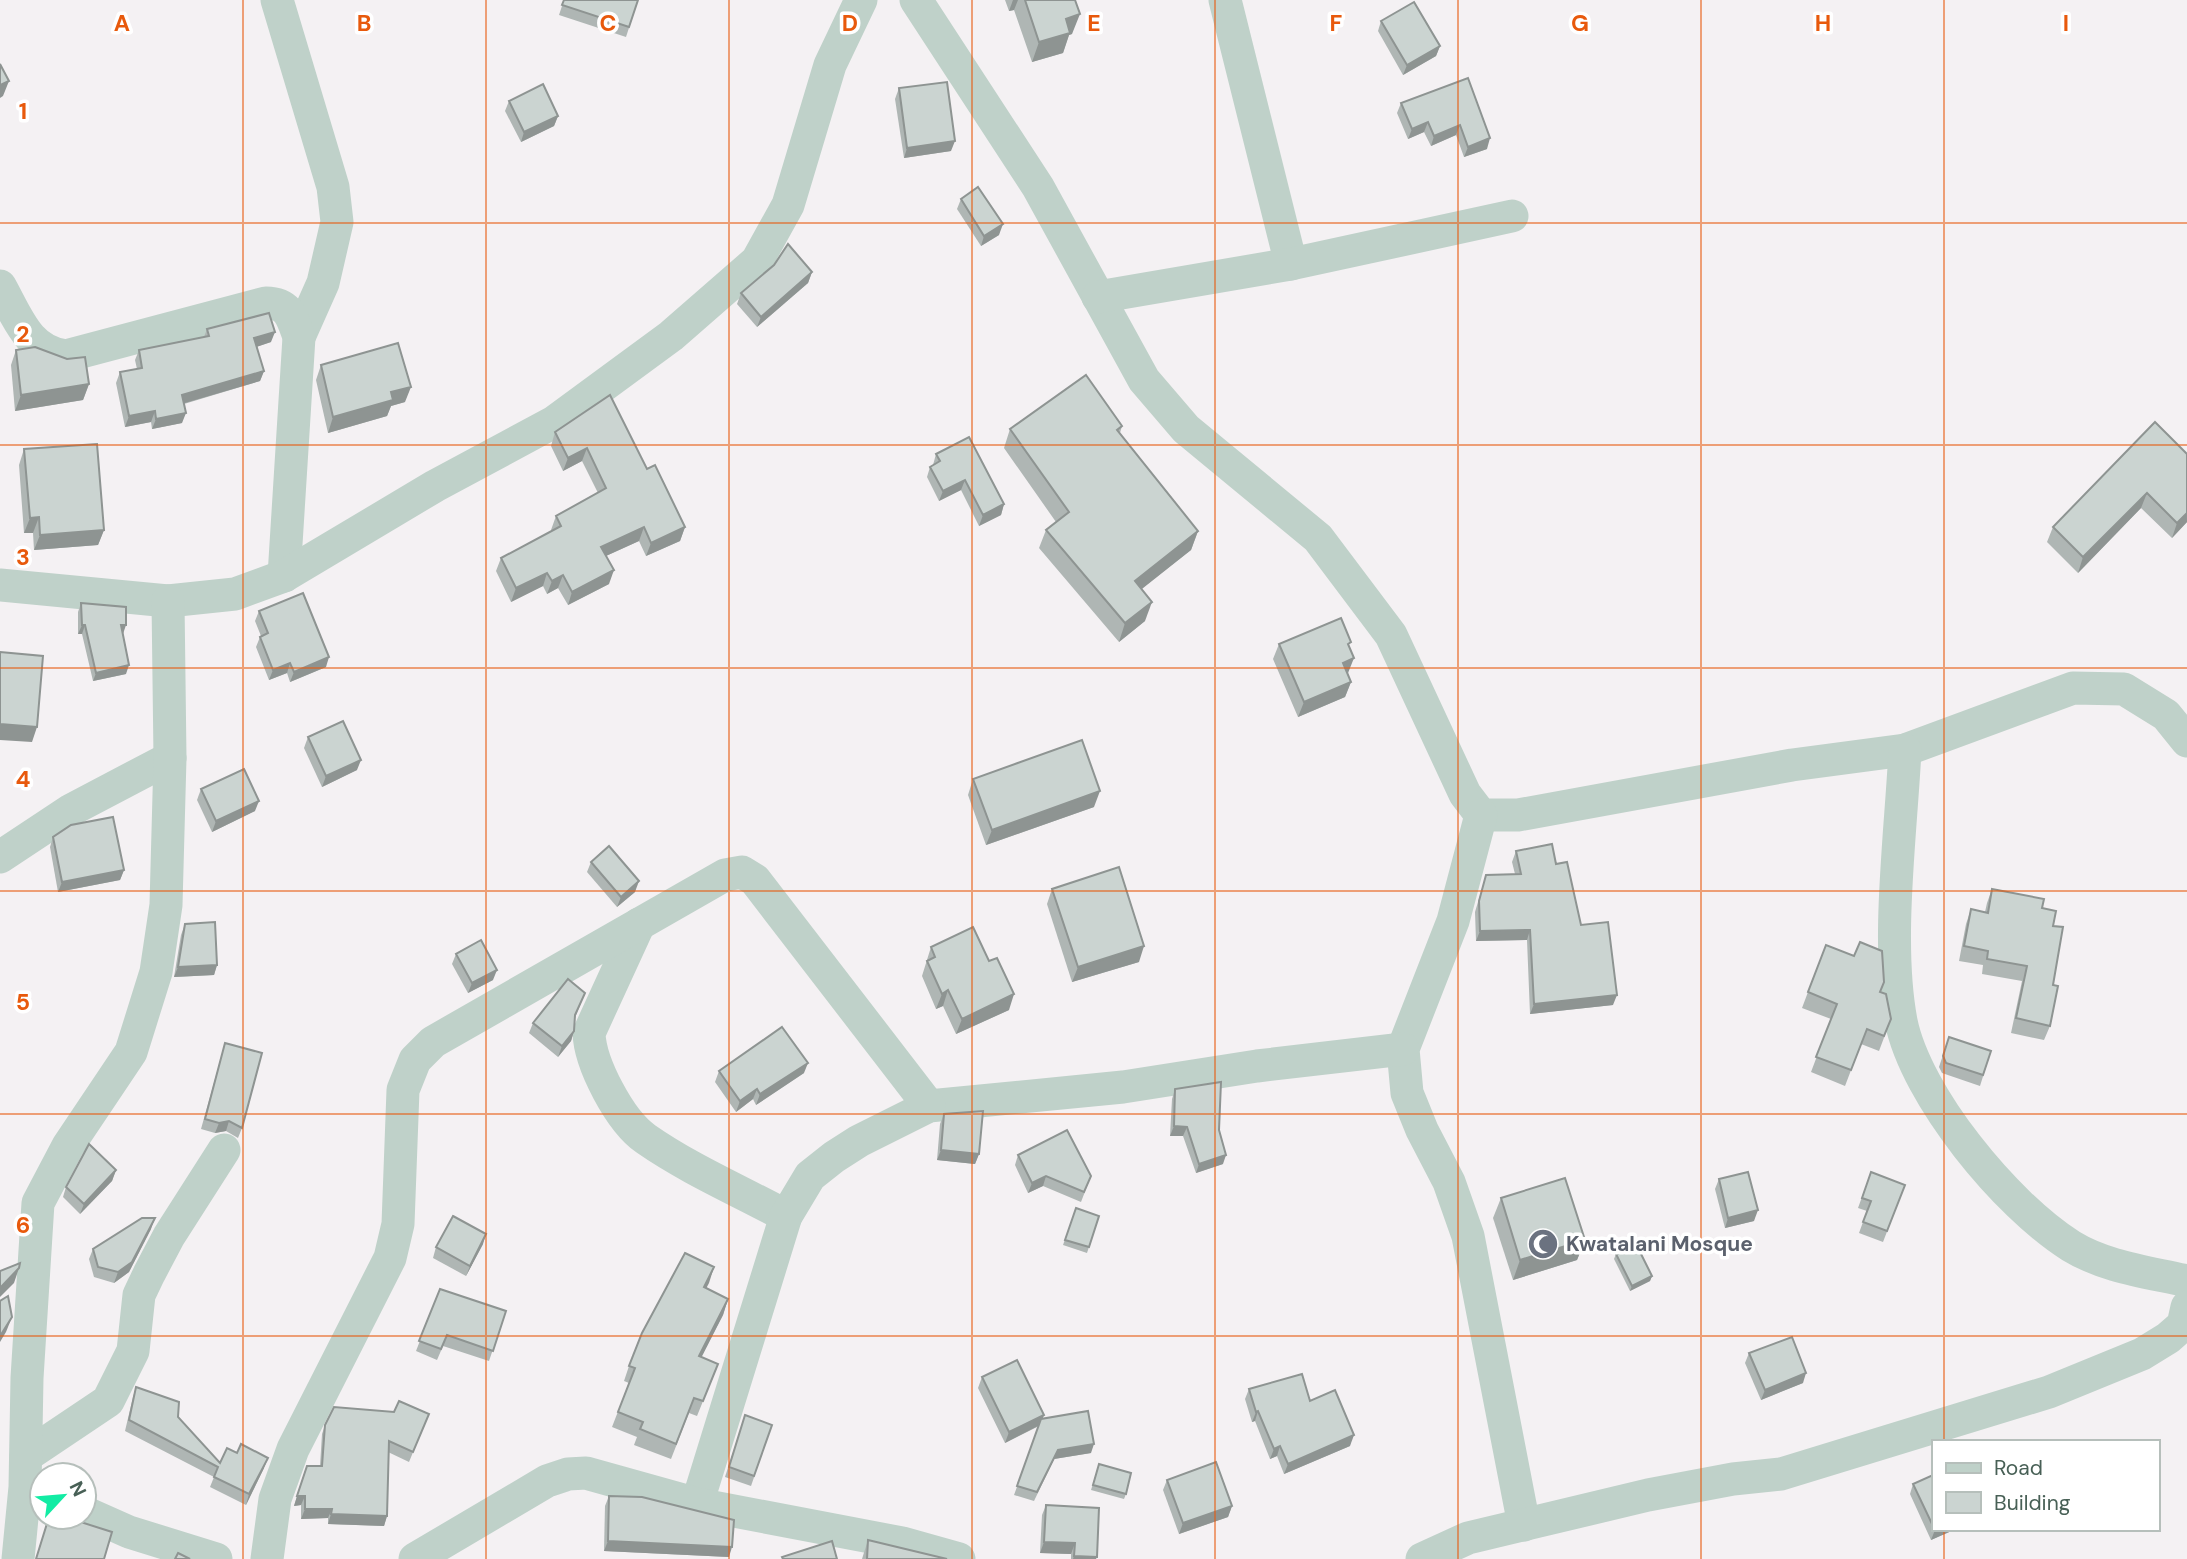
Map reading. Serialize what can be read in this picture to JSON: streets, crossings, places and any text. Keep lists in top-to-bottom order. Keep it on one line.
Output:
{"places":{"mosque":["Kwatalani Mosque"]},"legend":["Road","Building"],"north":"top right","grid":{"columns":["A","B","C","D","E","F","G","H","I"],"rows":["1","2","3","4","5","6"]}}
